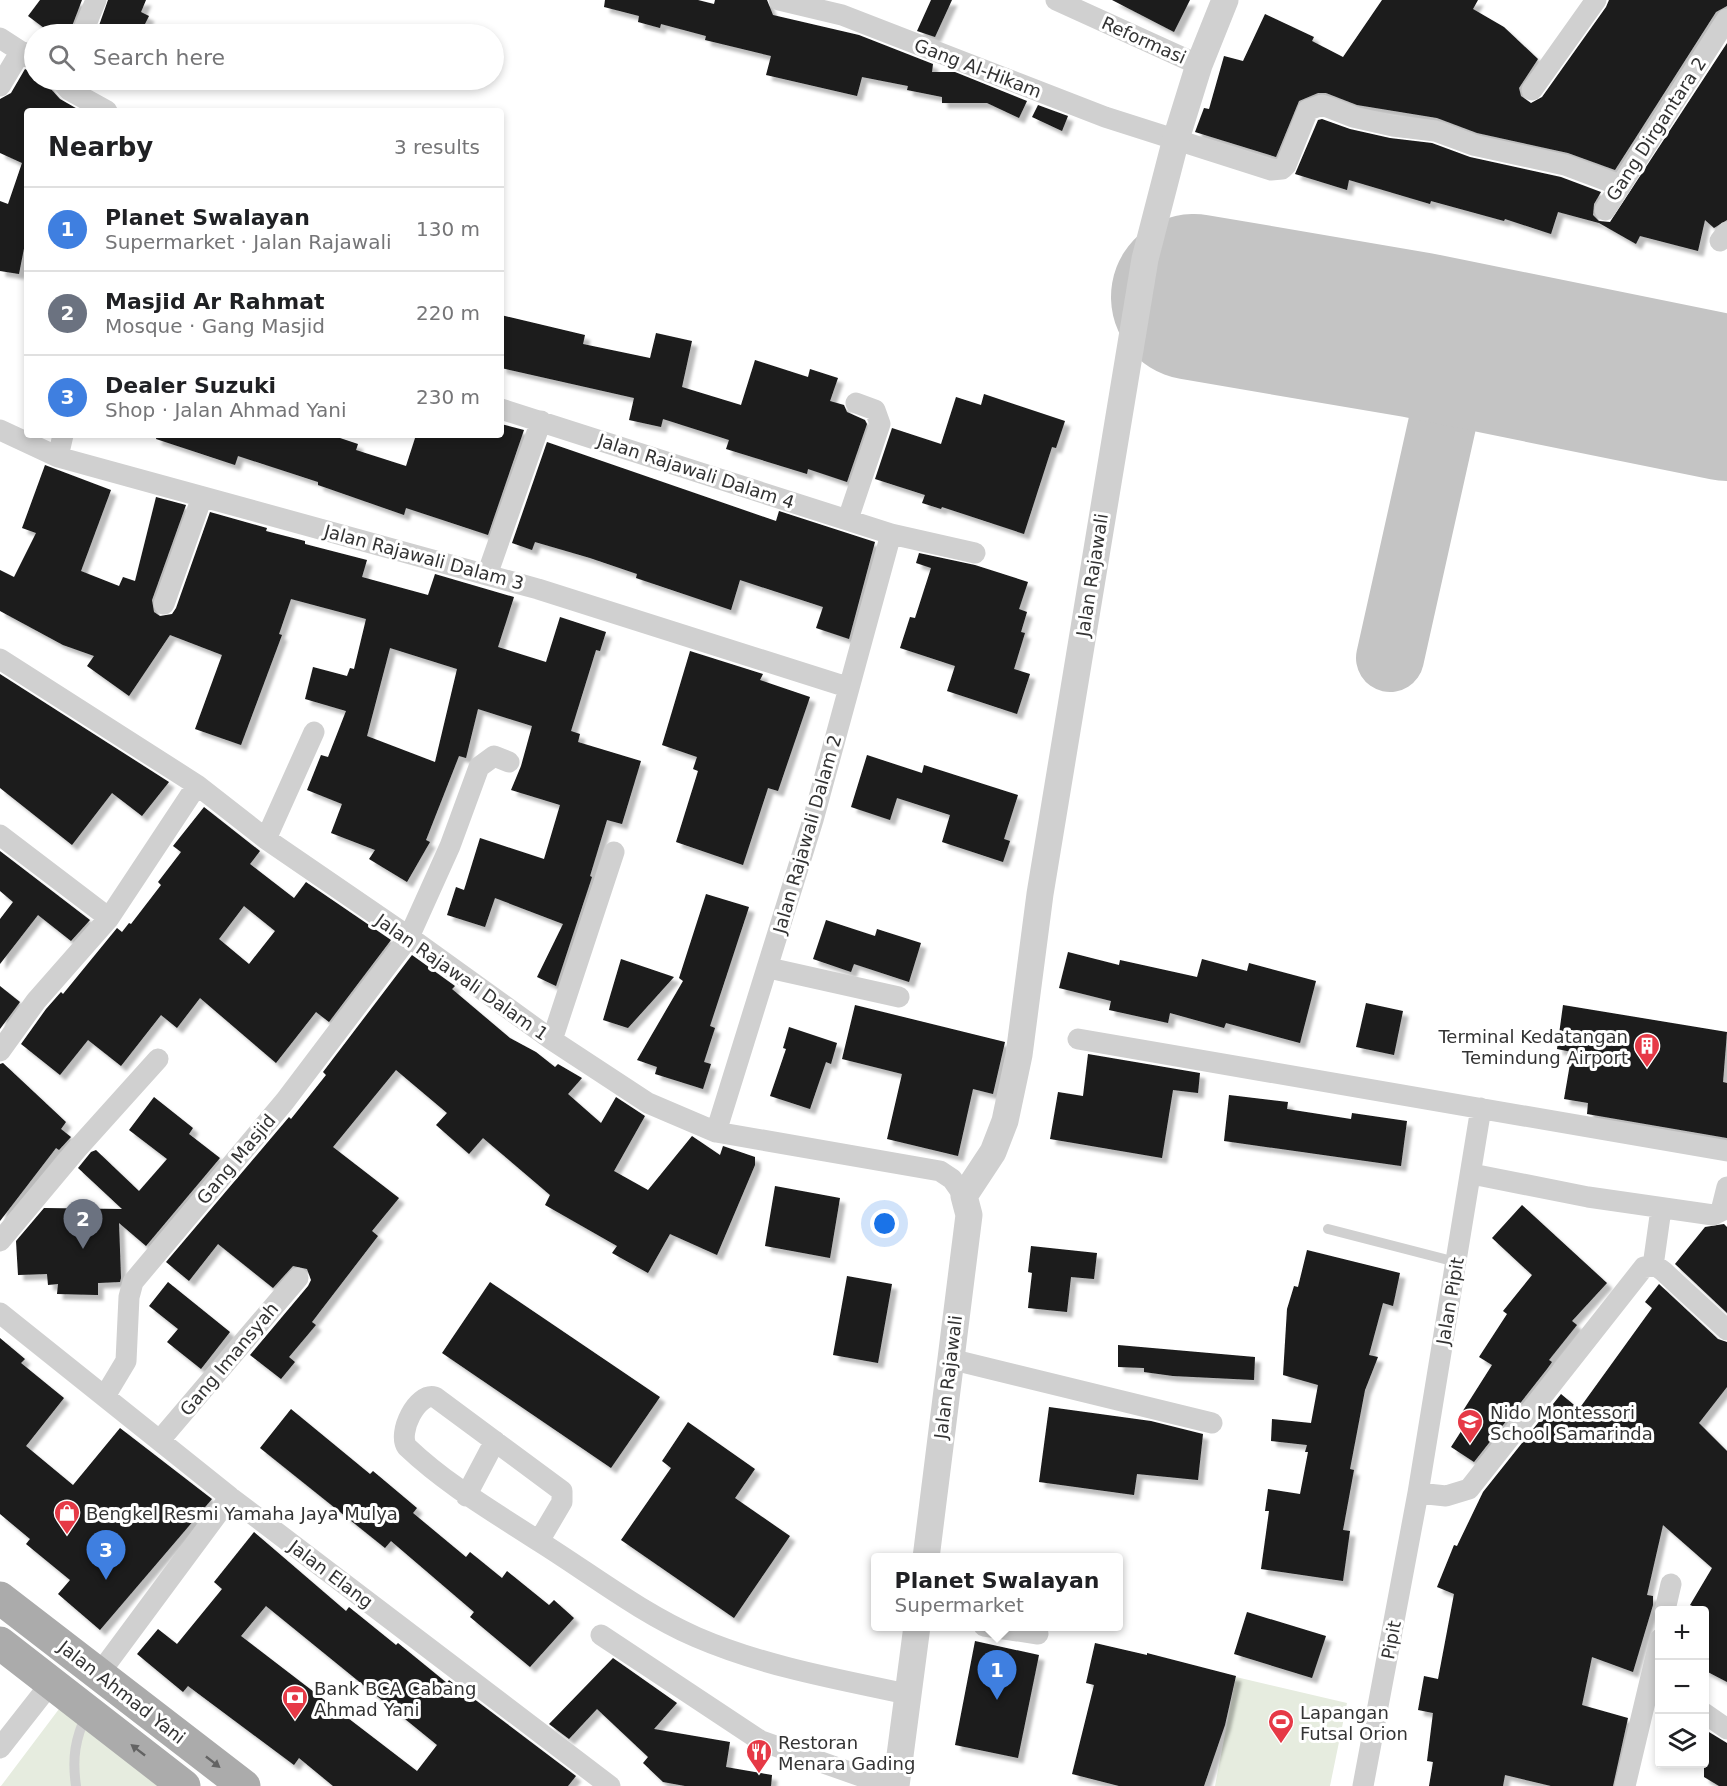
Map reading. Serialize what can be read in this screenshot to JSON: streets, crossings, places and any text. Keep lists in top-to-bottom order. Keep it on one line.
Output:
{"streets":{"main road":["Jalan Ahmad Yani"],"street":["Reformasi","Gang Al-Hikam","Gang Dirgantara 2","Jalan Rajawali Dalam 4","Jalan Rajawali Dalam 3","Jalan Rajawali","Jalan Rajawali Dalam 2","Jalan Rajawali Dalam 1","Gang Masjid","Jalan Pipit","Gang Imansyah","Jalan Elang","Pipit"]},"crossings":[["Reformasi","Jalan Rajawali"],["Gang Al-Hikam","Gang Dirgantara 2"],["Gang Al-Hikam","Jalan Rajawali"],["Jalan Rajawali Dalam 4","Jalan Rajawali Dalam 2"],["Jalan Rajawali Dalam 3","Jalan Rajawali Dalam 2"],["Jalan Rajawali","Jalan Rajawali Dalam 1"],["Jalan Rajawali Dalam 2","Jalan Rajawali Dalam 1"],["Jalan Rajawali Dalam 1","Gang Masjid"],["Gang Masjid","Jalan Elang"],["Jalan Pipit","Pipit"],["Gang Imansyah","Jalan Elang"]],"places":{"building":["Terminal Kedatangan Temindung Airport"],"school or university":["Nido Montessori School Samarinda"],"shop":["Bengkel Resmi Yamaha Jaya Mulya"],"bank":["Bank BCA Cabang Ahmad Yani"],"sports":["Lapangan Futsal Orion"],"restaurant":["Restoran Menara Gading"]},"page":{"search":"Search here","heading":["Nearby","3 results"],"list":[{"mark":"1","name":"Planet Swalayan","note":"Supermarket · Jalan Rajawali","value":"130 m"},{"mark":"2","name":"Masjid Ar Rahmat","note":"Mosque · Gang Masjid","value":"220 m"},{"mark":"3","name":"Dealer Suzuki","note":"Shop · Jalan Ahmad Yani","value":"230 m"}],"pins":["2","3","1"],"popup":["Planet Swalayan","Supermarket"],"map_buttons":["+","−"]}}
